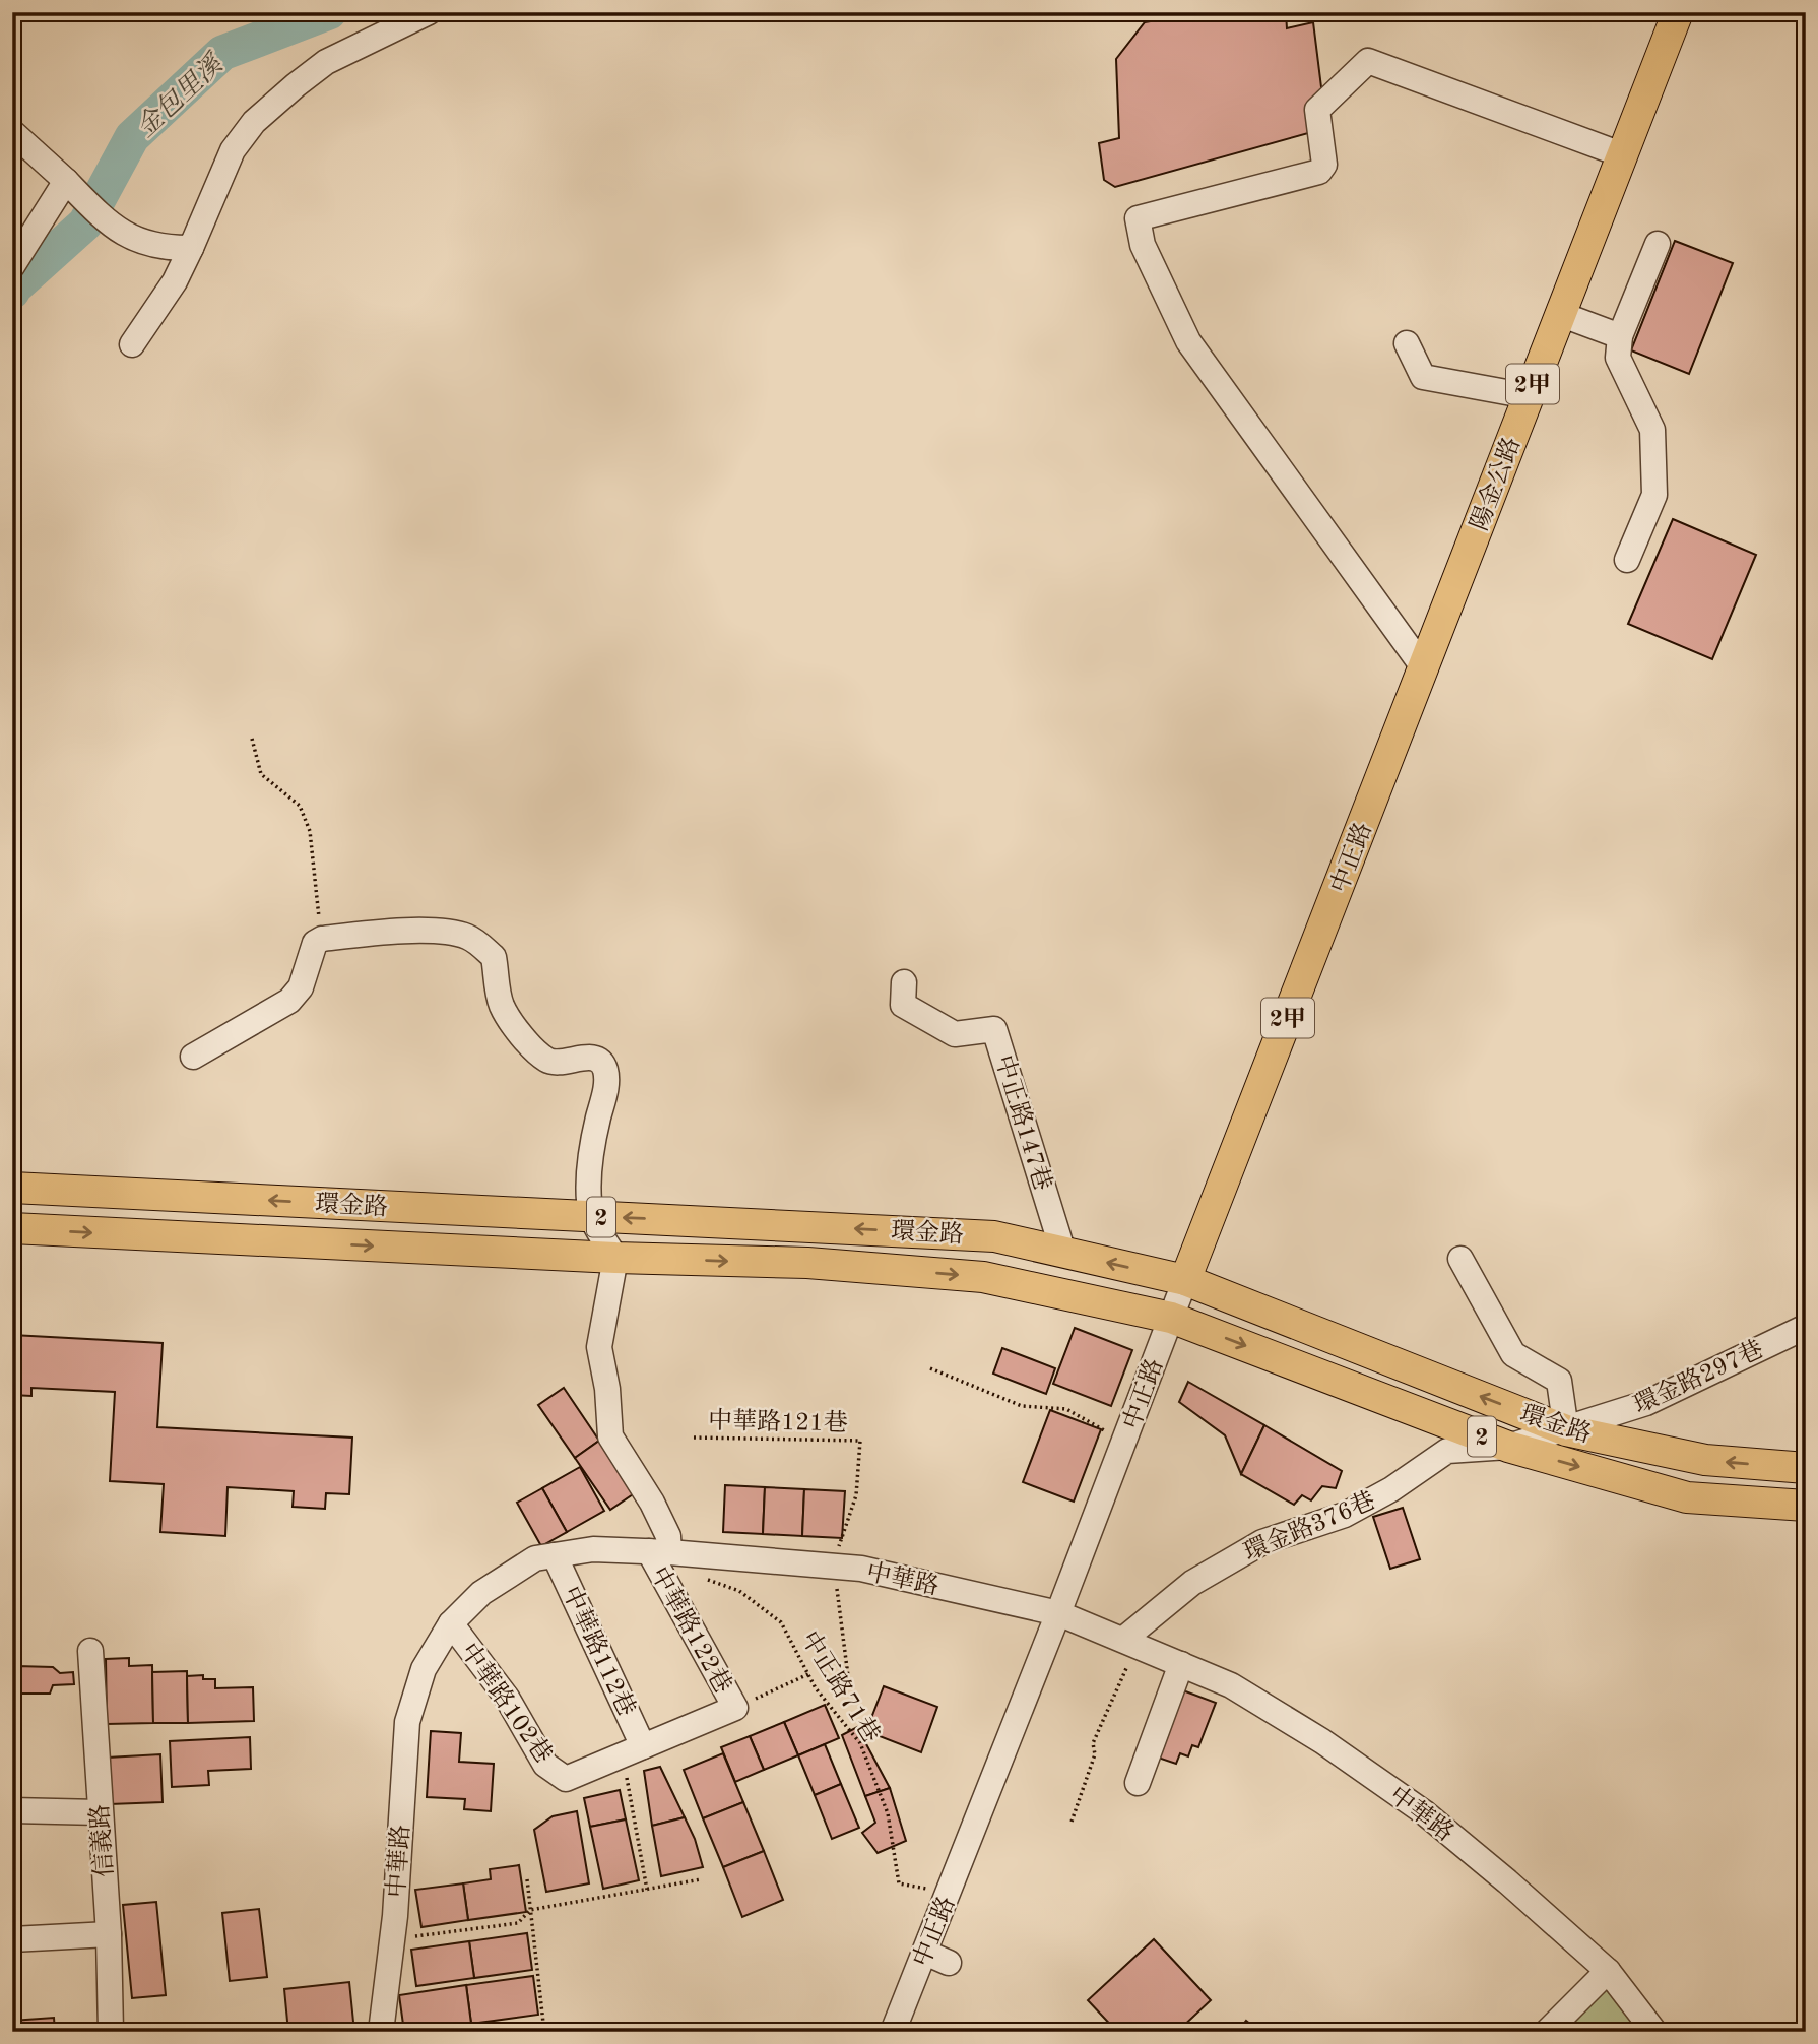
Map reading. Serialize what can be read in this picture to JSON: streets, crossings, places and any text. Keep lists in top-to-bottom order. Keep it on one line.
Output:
{"streets":{"main road":["2甲","陽金公路","中正路","環金路","2"],"street":["中正路147巷","環金路297巷","環金路376巷","中華路","中華路122巷","中華路112巷","中華路102巷","信義路"],"path":["中華路121巷","中正路71巷"]},"crossings":[["陽金公路","中正路"],["中正路","環金路"],["中正路","中華路"],["中正路","中正路71巷"],["中正路147巷","環金路"],["環金路","環金路297巷"],["環金路","環金路376巷"],["環金路","中華路122巷"],["環金路297巷","環金路376巷"],["中華路121巷","中華路"],["環金路376巷","中華路"],["中華路","中華路122巷"],["中華路","中華路112巷"],["中華路","中華路102巷"],["中華路122巷","中正路71巷"],["中華路112巷","中華路102巷"]],"water":["金包里溪"]}
